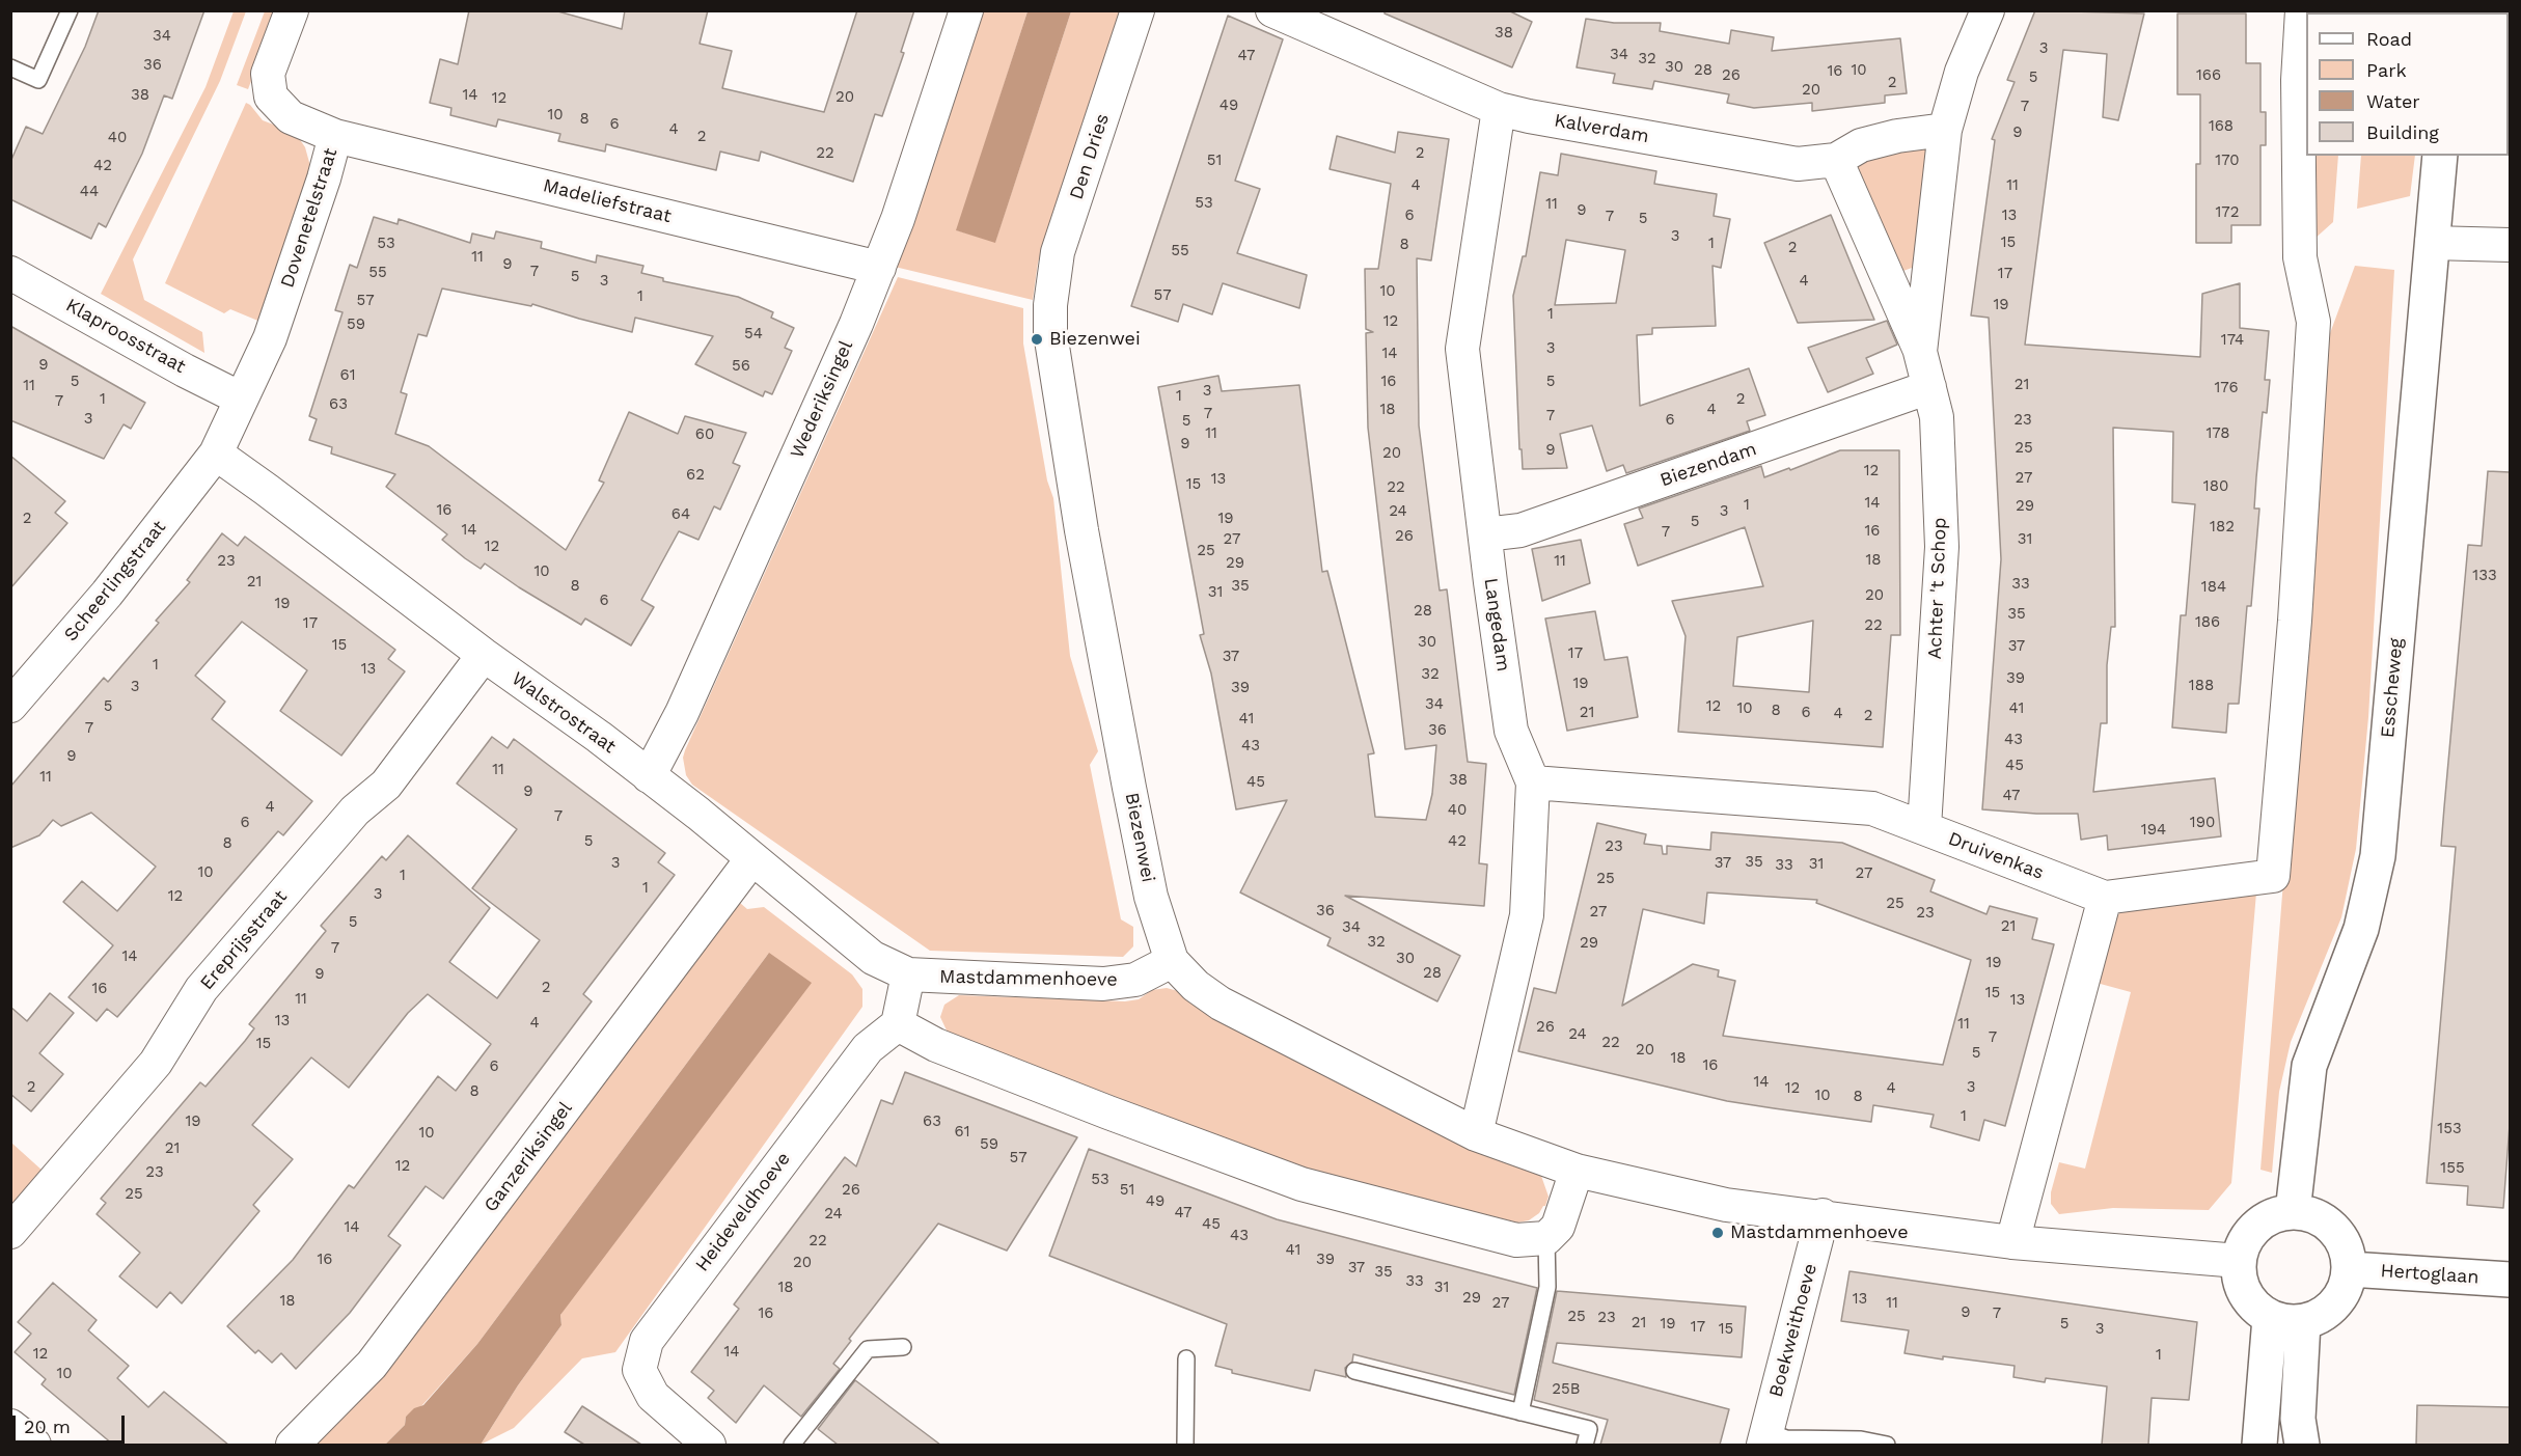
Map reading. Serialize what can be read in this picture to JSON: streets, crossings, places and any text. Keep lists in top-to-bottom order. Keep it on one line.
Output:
{"streets":{"street":["Kalverdam","Den Dries","Madeliefstraat","Dovenetelstraat","Klaproosstraat","Wederiksingel","Biezendam","Scheerlingstraat","Achter 't Schop","Langedam","Esscheweg","Walstrostraat","Biezenwei","Druivenkas","Ereprijsstraat","Mastdammenhoeve","Ganzeriksingel","Heideveldhoeve","Hertoglaan","Boekweithoeve"]},"crossings":[["Kalverdam","Achter 't Schop"],["Kalverdam","Langedam"],["Den Dries","Biezenwei"],["Madeliefstraat","Dovenetelstraat"],["Madeliefstraat","Wederiksingel"],["Dovenetelstraat","Klaproosstraat"],["Dovenetelstraat","Scheerlingstraat"],["Dovenetelstraat","Walstrostraat"],["Wederiksingel","Walstrostraat"],["Biezendam","Achter 't Schop"],["Biezendam","Langedam"],["Scheerlingstraat","Walstrostraat"],["Achter 't Schop","Druivenkas"],["Langedam","Druivenkas"],["Esscheweg","Hertoglaan"],["Walstrostraat","Ereprijsstraat"],["Walstrostraat","Mastdammenhoeve"],["Walstrostraat","Ganzeriksingel"],["Biezenwei","Mastdammenhoeve"]],"places":["Biezenwei","Mastdammenhoeve"],"house_numbers":["38","34","3","34","47","32","36","30","28","10","16","26","166","5","2","20","38","14","20","12","49","7","10","8","6","168","4","9","2","40","22","2","51","170","42","4","11","44","53","11","9","172","6","13","7","5","3","15","53","1","8","2","55","11","9","7","55","17","5","3","4","10","57","1","57","19","1","12","59","54","174","3","14","9","56","61","5","16","5","21","11","176","3","1","1","2","7","63","18","4","7","7","3","6","23","5","11","178","60","9","25","9","20","12","62","27","13","15","180","22","14","1","29","16","24","3","64","2","19","5","182","14","16","7","26","27","31","12","25","18","23","11","29","10","133","21","33","8","35","184","31","20","6","19","28","35","186","17","22","30","15","37","17","37","1","13","32","39","19","188","3","39","34","5","12","10","41","8","21","6","4","2","41","7","36","43","43","9","45","11","11","38","45","9","47","4","40","7","6","190","194","5","42","8","23","35","3","37","31","33","10","27","1","25","1","3","12","25","36","27","23","5","21","34","32","29","7","14","30","19","28","9","2","16","15","11","13","13","4","11","26","24","7","22","15","20","5","18","16","6","14","2","3","12","4","8","10","8","1","19","63","153","61","10","59","21","57","12","155","23","53","26","51","25","49","47","24","45","14","43","22","41","16","39","20","37","35","33","18","31","29","13","18","27","11","9","16","7","25","23","21","19","5","17","15","3","14","12","1","10","25B"],"legend":["Road","Park","Water","Building"],"scale_bar":"20 m"}
